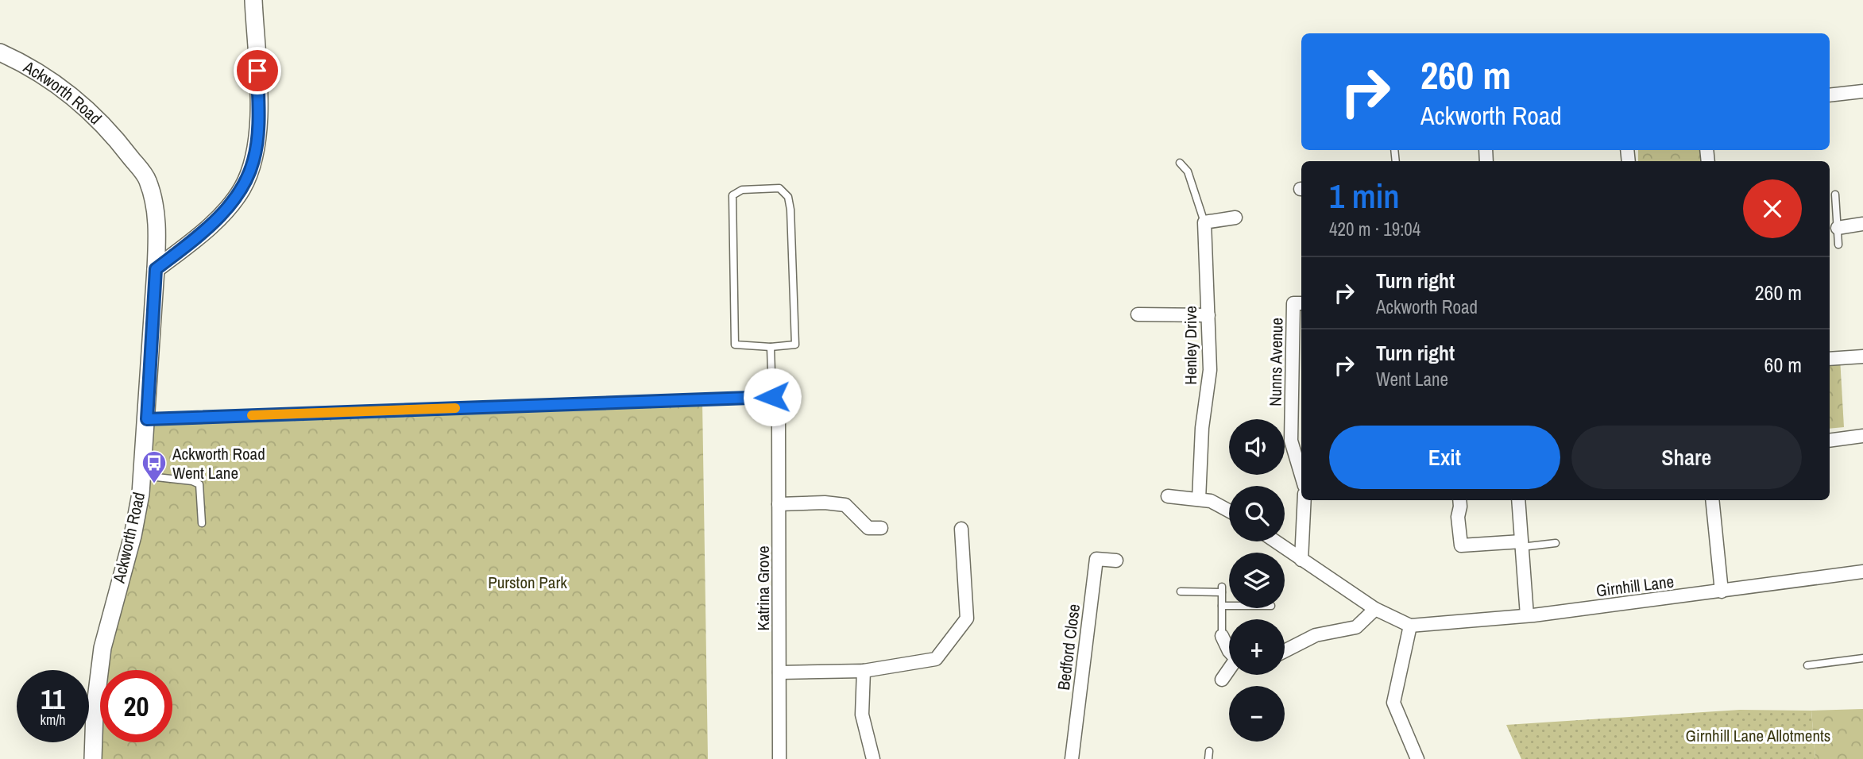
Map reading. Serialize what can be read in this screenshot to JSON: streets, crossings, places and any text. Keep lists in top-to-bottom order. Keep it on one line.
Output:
{"streets":{"main road":["Ackworth Road"],"street":["Henley Drive","Nunns Avenue","Girnhill Lane","Katrina Grove","Bedford Close"]},"parks":["Purston Park","Girnhill Lane Allotments"],"places":{"bus stop":["Ackworth Road Went Lane"]},"page":{"turn":["260 m","Ackworth Road"],"heading":["1 min","420 m · 19:04"],"list":[{"name":"Turn right","note":"Ackworth Road","value":"260 m"},{"name":"Turn right","note":"Went Lane","value":"60 m"}],"buttons":["Exit","Share"],"map_buttons":["+","−"],"speed":"11 km/h","limit":"20"}}
